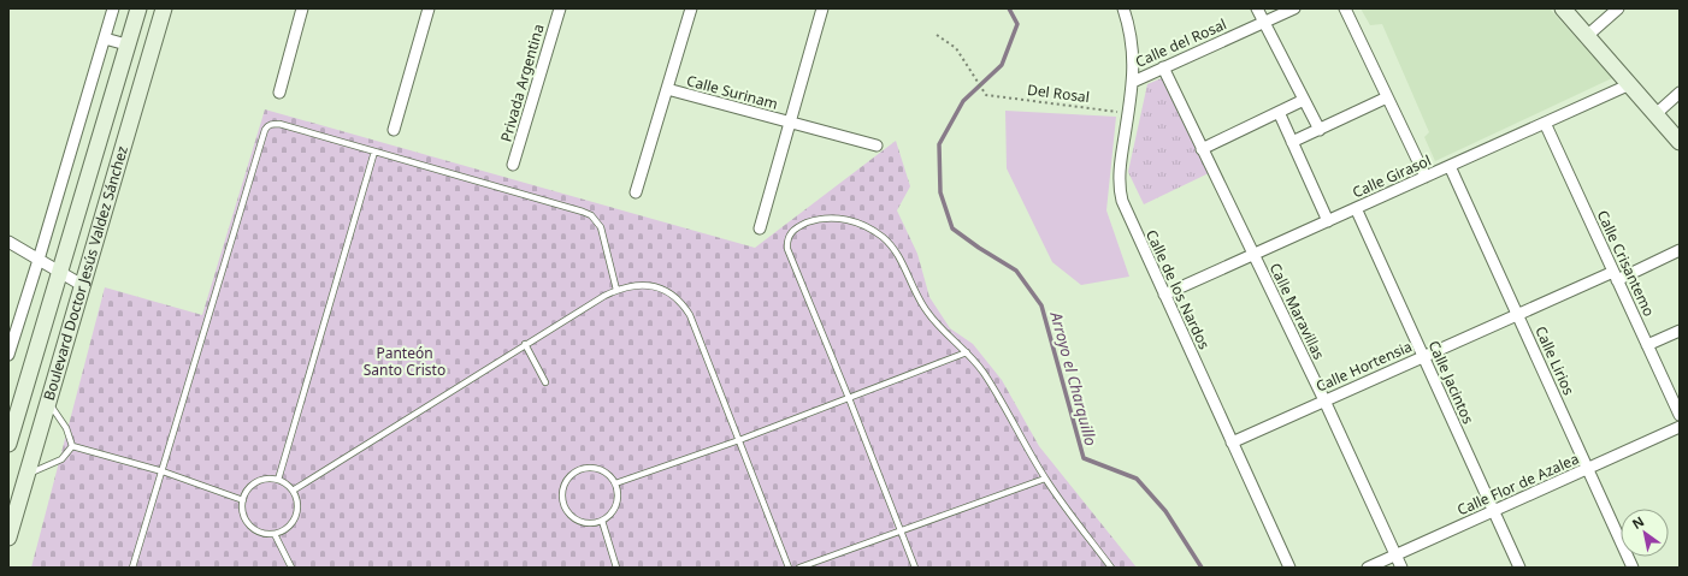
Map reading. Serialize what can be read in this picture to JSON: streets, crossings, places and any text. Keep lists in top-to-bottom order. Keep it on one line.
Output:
{"streets":{"main road":["Boulevard Doctor Jesús Valdez Sánchez"],"street":["Calle del Rosal","Privada Argentina","Calle Surinam","Calle Girasol","Calle Crisantemo","Calle de los Nardos","Calle Maravillas","Calle Lirios","Calle Hortensia","Calle Jacintos","Calle Flor de Azalea"],"path":["Del Rosal"]},"crossings":[["Calle del Rosal","Calle de los Nardos"],["Calle del Rosal","Calle Maravillas"],["Del Rosal","Calle de los Nardos"],["Calle Girasol","Calle Crisantemo"],["Calle Girasol","Calle de los Nardos"],["Calle Girasol","Calle Maravillas"],["Calle Girasol","Calle Lirios"],["Calle Girasol","Calle Jacintos"],["Calle Crisantemo","Calle Hortensia"],["Calle de los Nardos","Calle Hortensia"],["Calle Maravillas","Calle Hortensia"],["Calle Maravillas","Calle Flor de Azalea"],["Calle Lirios","Calle Hortensia"],["Calle Lirios","Calle Flor de Azalea"],["Calle Hortensia","Calle Jacintos"],["Calle Jacintos","Calle Flor de Azalea"]],"water":["Arroyo el Charquillo"],"parks":["Panteón Santo Cristo"],"north":"top left"}
